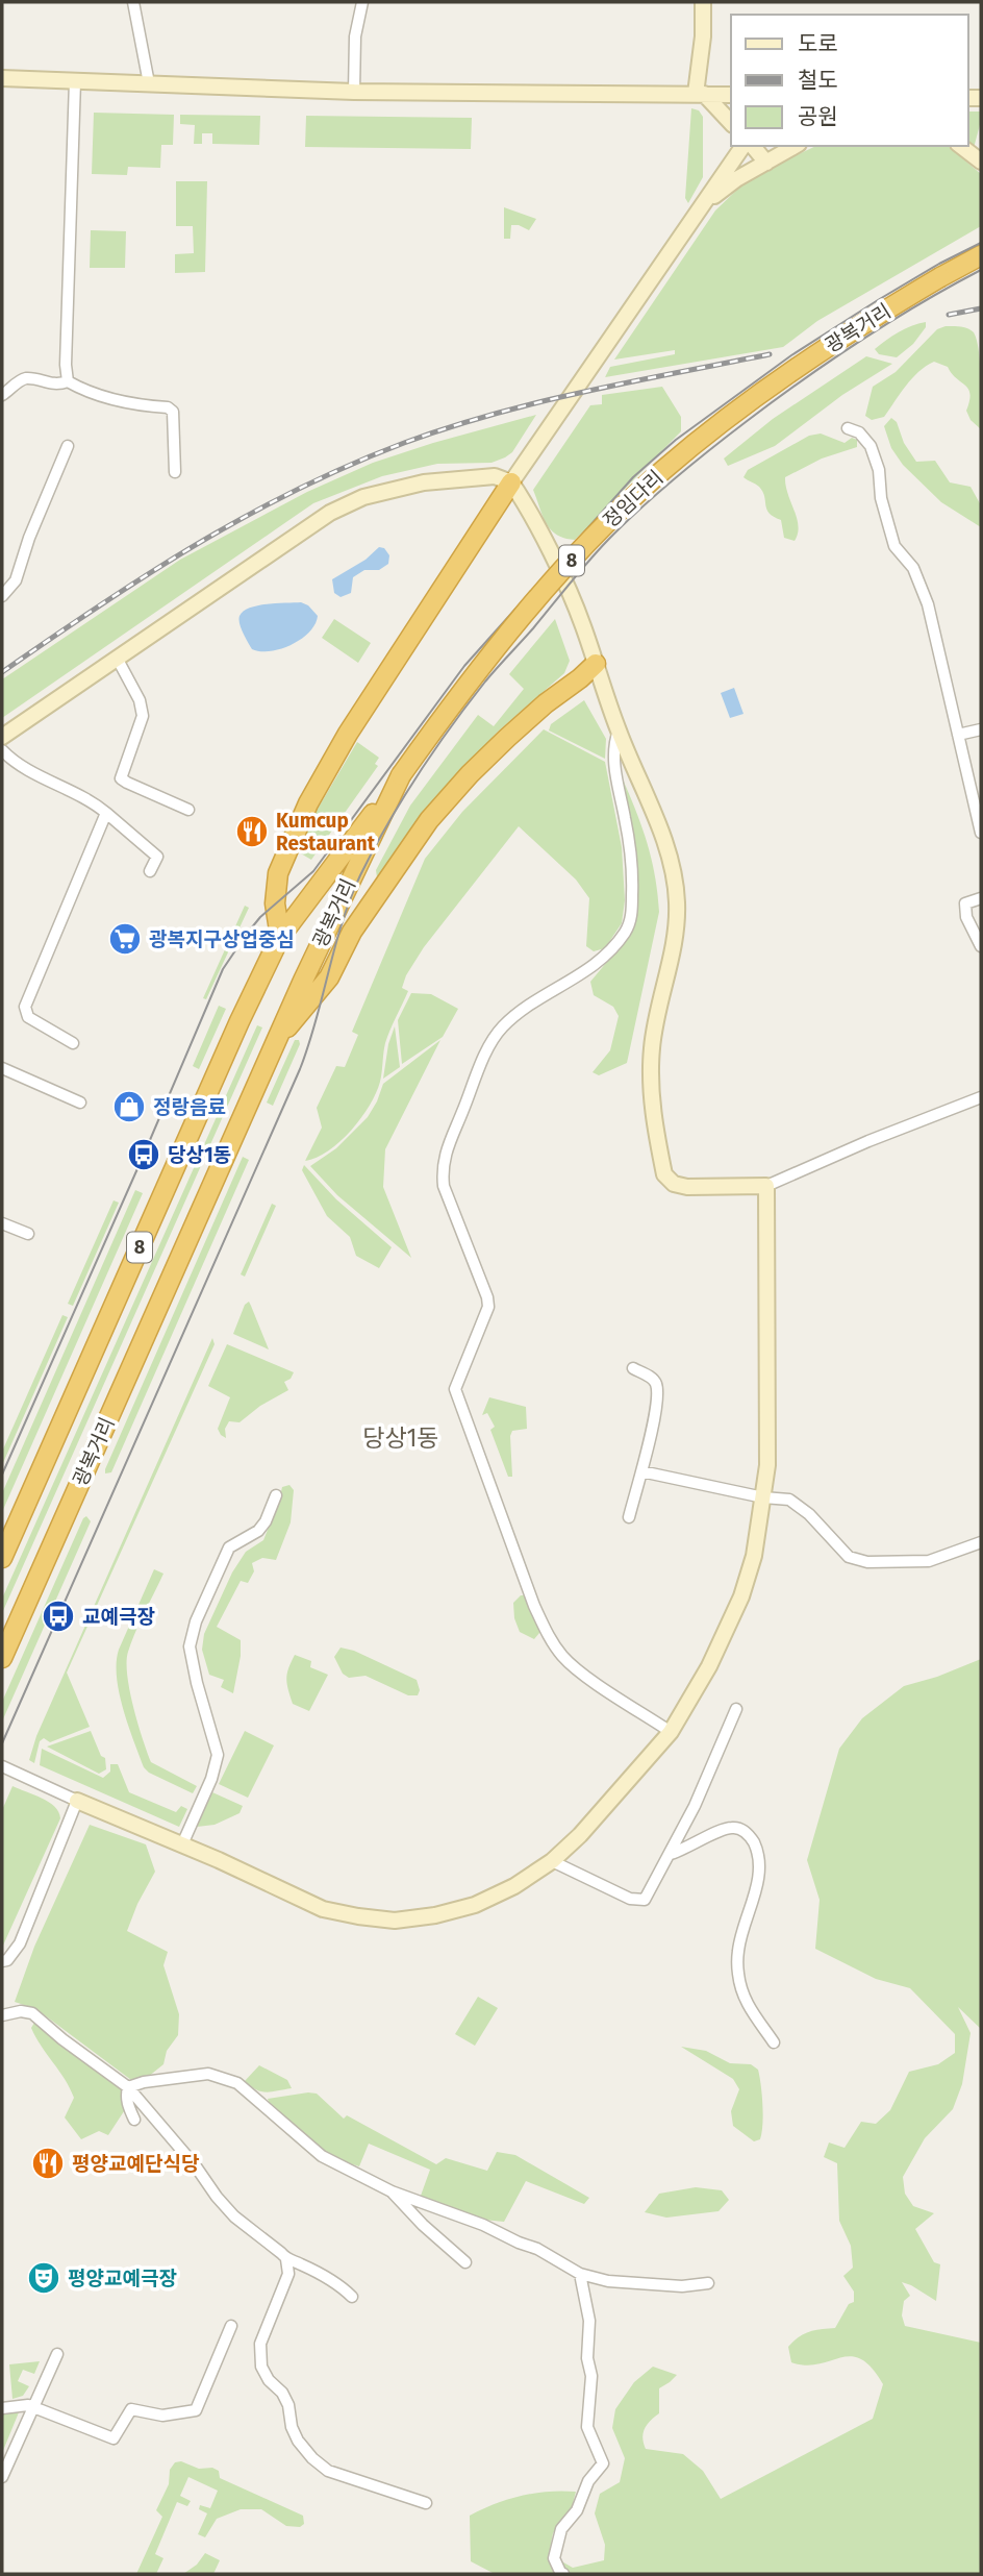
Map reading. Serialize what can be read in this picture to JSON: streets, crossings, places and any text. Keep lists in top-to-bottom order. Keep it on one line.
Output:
{"streets":{"highway":["광복거리","정임다리","8"]},"crossings":[["광복거리","정임다리"]],"districts":["당상1동"],"places":{"restaurant":["Kumcup Restaurant","평양교예단식당"],"supermarket":["광복지구상업중심"],"shop":["정랑음료"],"bus stop":["당상1동","교예극장"],"theatre":["평양교예극장"]},"legend":["도로","철도","공원"]}
